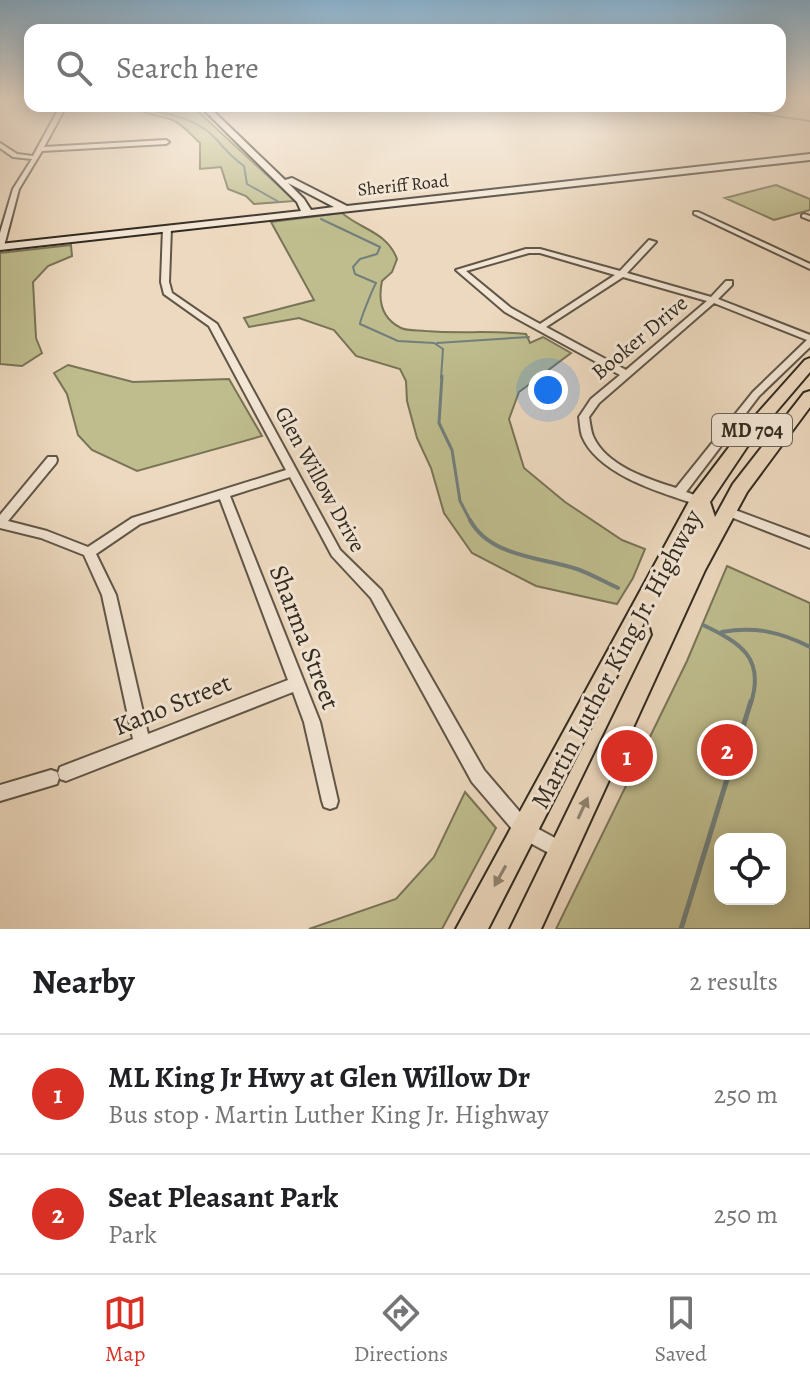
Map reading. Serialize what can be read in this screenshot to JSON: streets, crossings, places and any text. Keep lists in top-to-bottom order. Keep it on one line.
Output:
{"streets":{"main road":["Sheriff Road","MD 704","Martin Luther King Jr. Highway"],"street":["Booker Drive","Glen Willow Drive","Sharma Street","Kano Street"]},"crossings":[["Sheriff Road","Glen Willow Drive"],["Booker Drive","Martin Luther King Jr. Highway"],["Glen Willow Drive","Martin Luther King Jr. Highway"],["Sharma Street","Kano Street"]],"page":{"search":"Search here","pins":["2","1"],"heading":["Nearby","2 results"],"list":[{"mark":"1","name":"ML King Jr Hwy at Glen Willow Dr","note":"Bus stop · Martin Luther King Jr. Highway","value":"250 m"},{"mark":"2","name":"Seat Pleasant Park","note":"Park","value":"250 m"}],"nav":["Map","Directions","Saved"]}}
